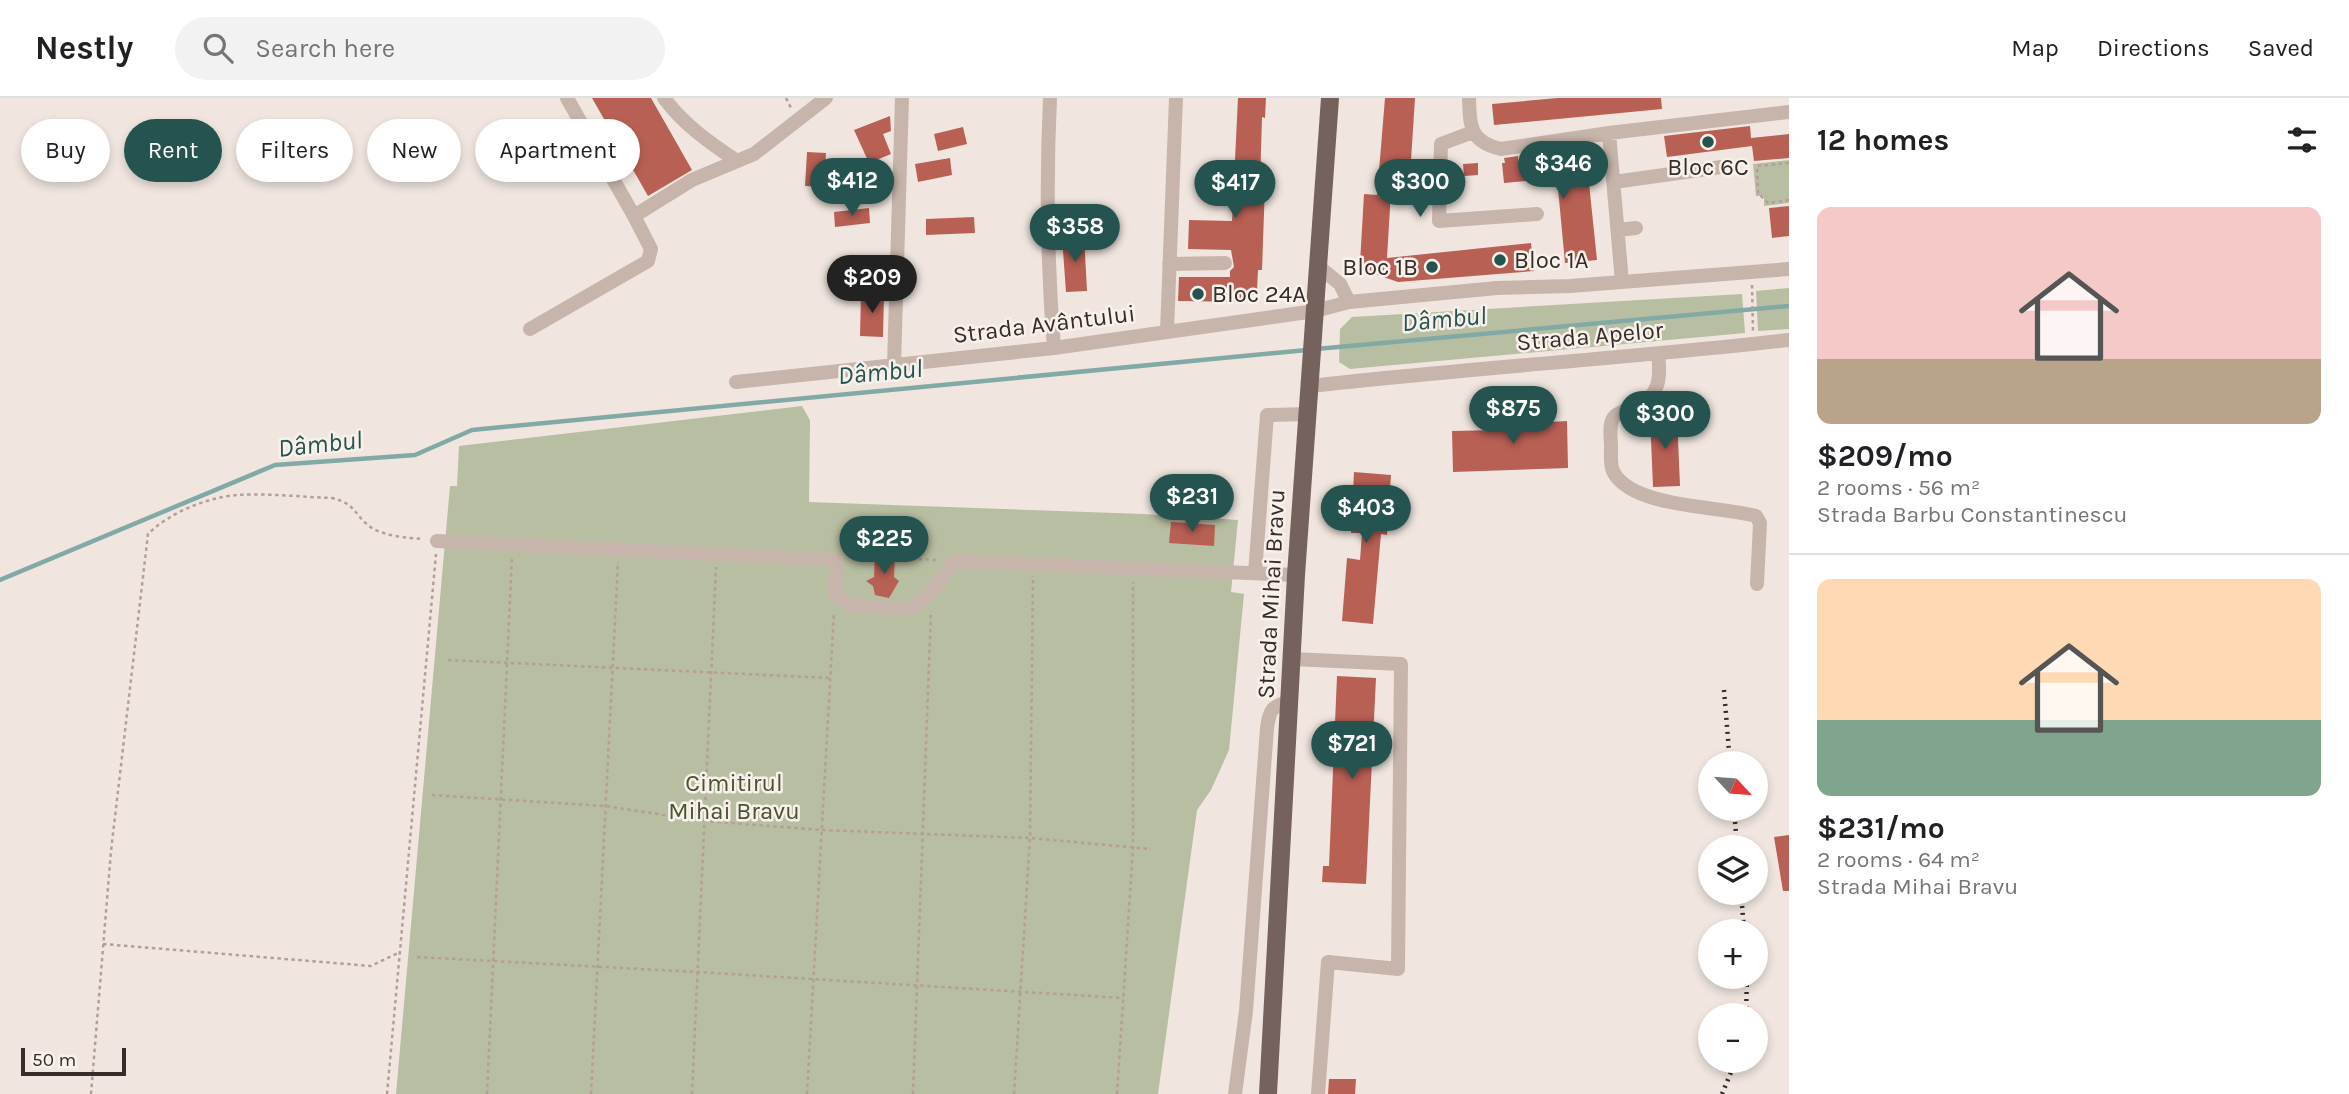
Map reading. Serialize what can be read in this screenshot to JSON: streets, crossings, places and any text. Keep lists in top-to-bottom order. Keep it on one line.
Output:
{"streets":{"main road":["Strada Mihai Bravu"],"street":["Strada Avântului","Strada Apelor"]},"crossings":[["Strada Avântului","Strada Mihai Bravu"],["Strada Apelor","Strada Mihai Bravu"]],"water":["Dâmbul"],"parks":["Cimitirul Mihai Bravu"],"places":["Bloc 6C","Bloc 1A","Bloc 1B","Bloc 24A"],"scale_bar":"50 m","north":"bottom right","page":{"header":"Nestly","search":"Search here","nav":["Map","Directions","Saved"],"heading":"12 homes","chip":["Buy","Rent","Filters","New","Apartment"],"price":["$346","$412","$300","$417","$358","$209","$875","$300","$231","$403","$225","$721"],"list":[{"name":"$209/mo","note":"2 rooms · 56 m² · Strada Barbu Constantinescu"},{"name":"$231/mo","note":"2 rooms · 64 m² · Strada Mihai Bravu"}],"map_buttons":["+","−"],"scale":"50 m"}}
